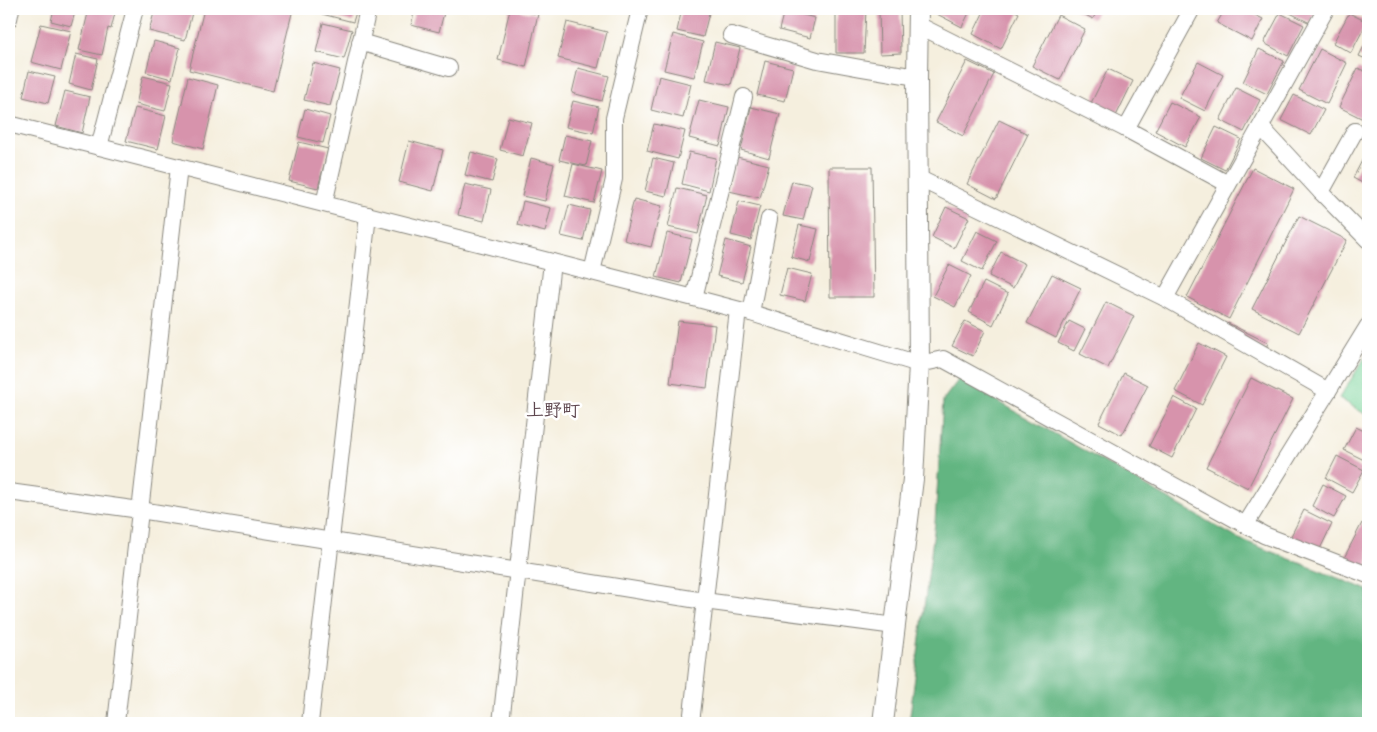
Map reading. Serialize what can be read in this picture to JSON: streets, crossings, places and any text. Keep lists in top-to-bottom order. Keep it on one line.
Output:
{"districts":["上野町"]}
